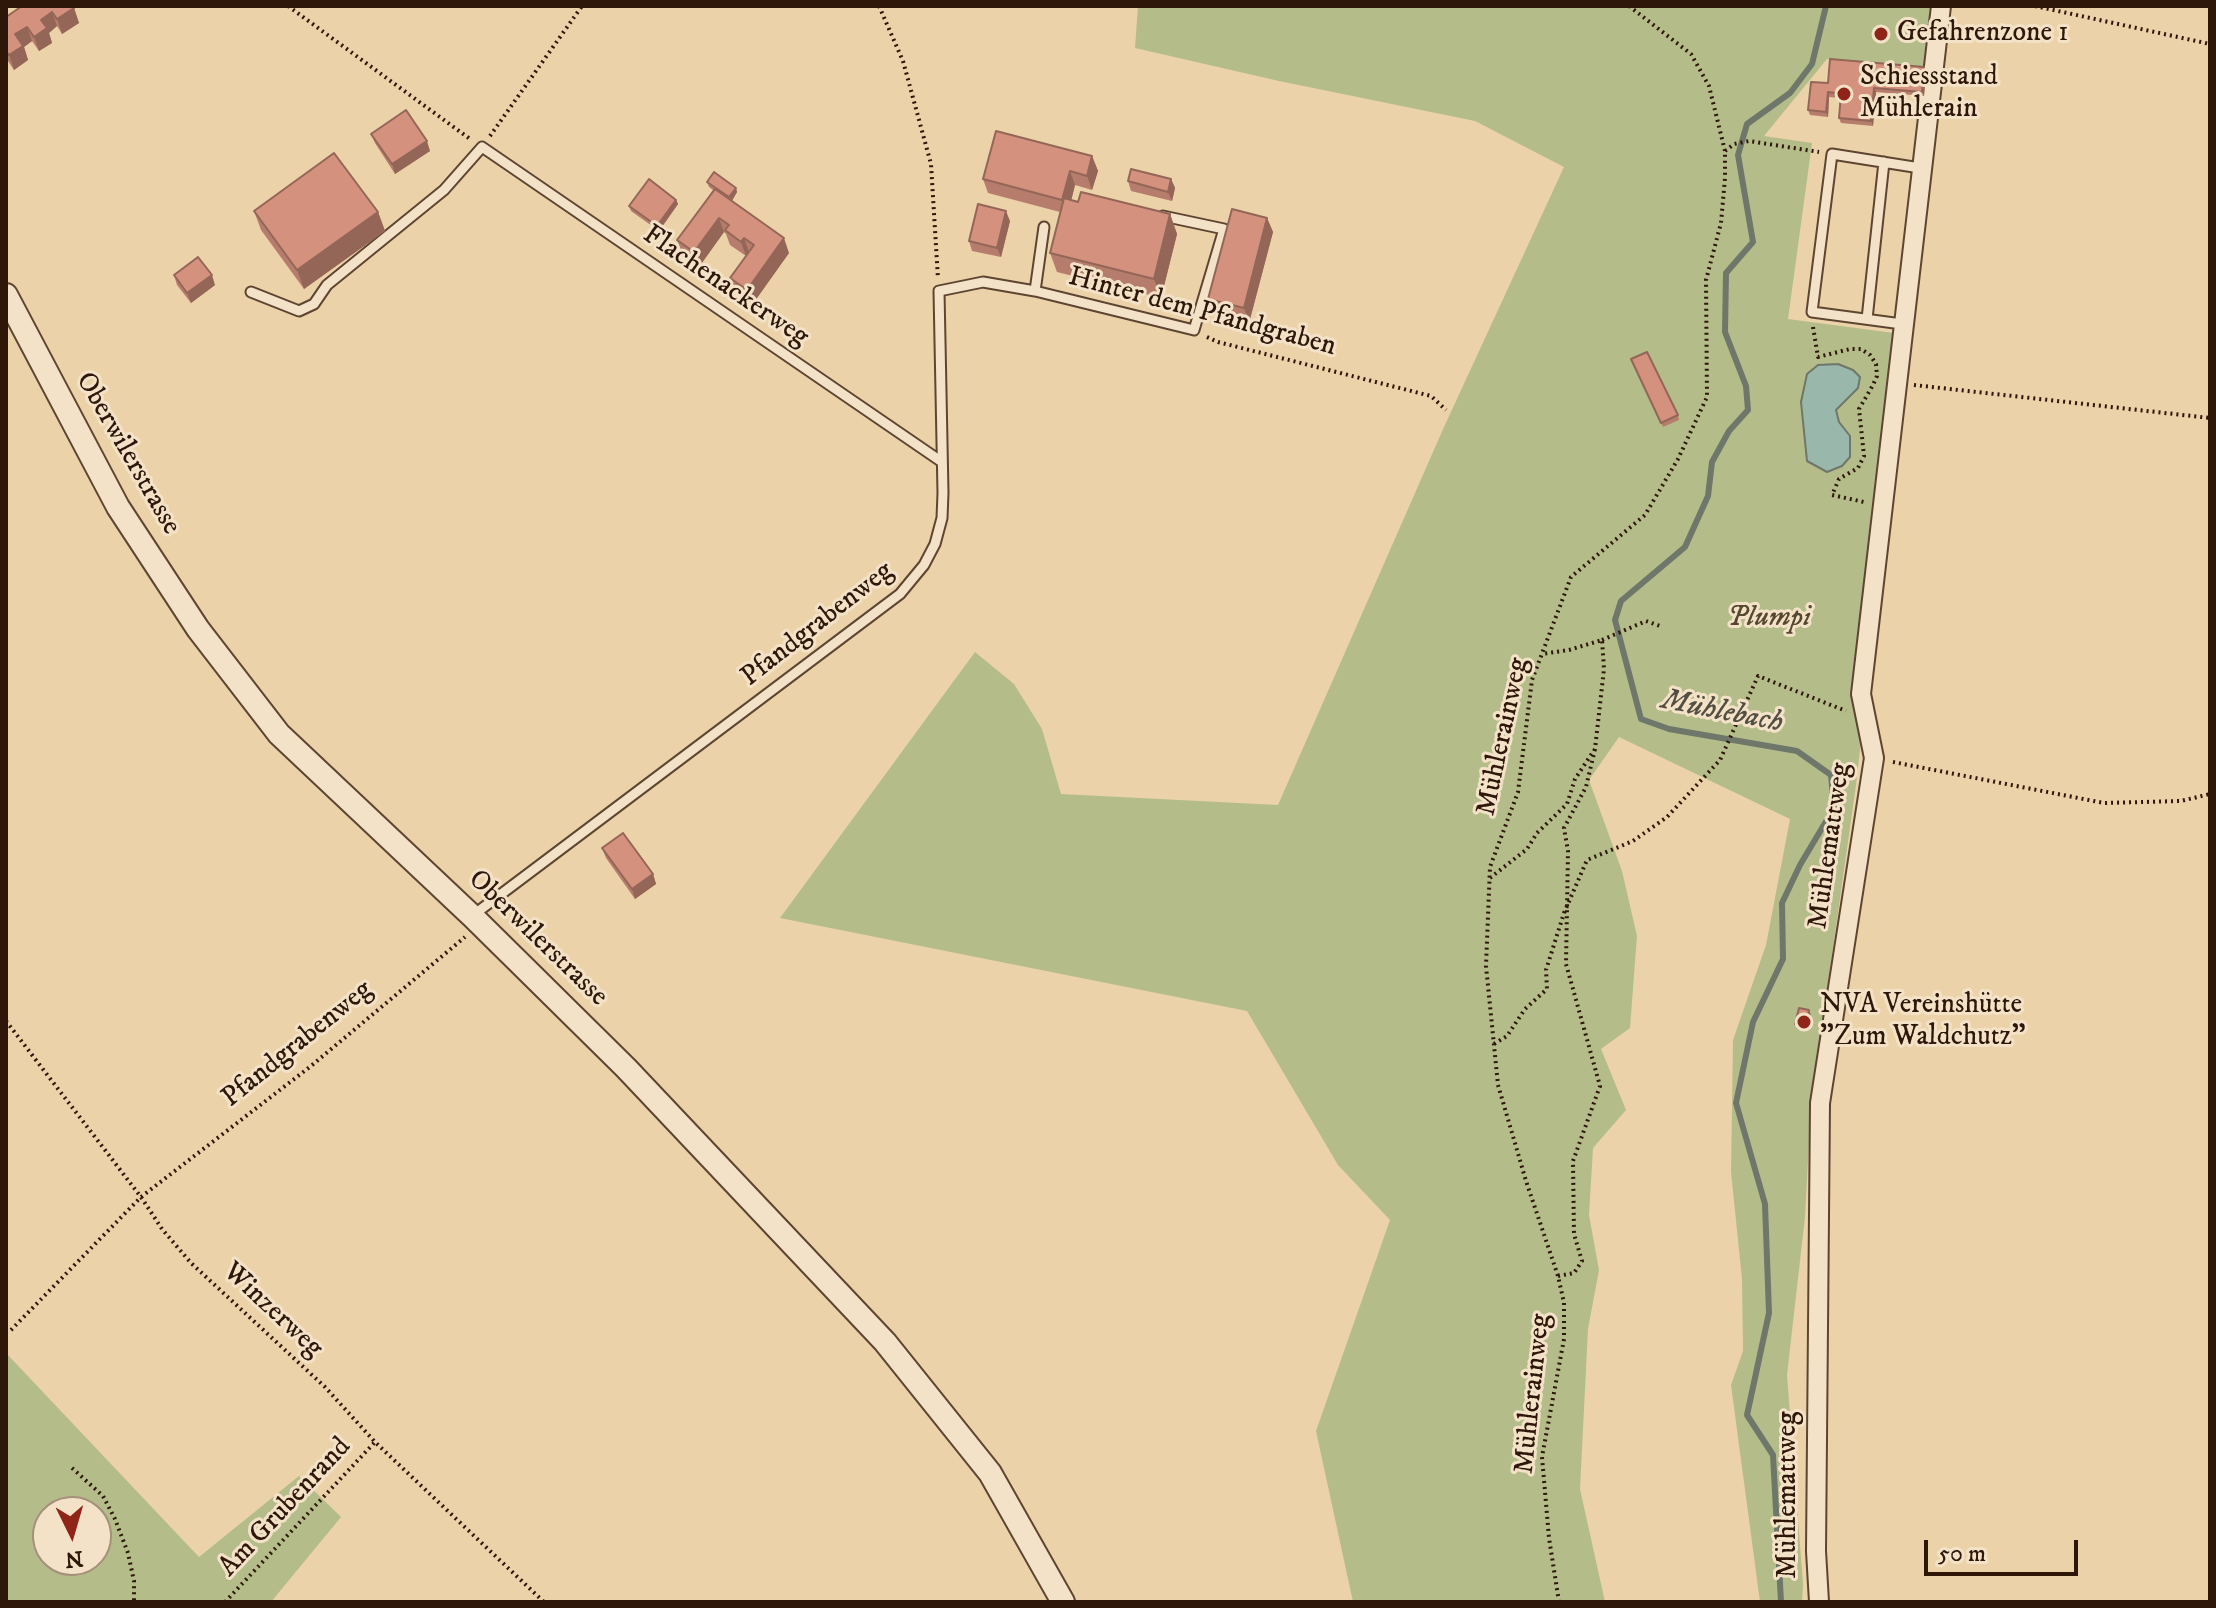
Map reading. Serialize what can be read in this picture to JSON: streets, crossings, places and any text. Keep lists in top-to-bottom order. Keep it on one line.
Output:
{"streets":{"street":["Oberwilerstrasse","Mühlemattweg"],"lane":["Flachenackerweg","Hinter dem Pfandgraben","Pfandgrabenweg"],"path":["Mühlerainweg","Winzerweg","Am Grubenrand"]},"crossings":[["Flachenackerweg","Pfandgrabenweg"],["Hinter dem Pfandgraben","Pfandgrabenweg"],["Oberwilerstrasse","Pfandgrabenweg"],["Pfandgrabenweg","Winzerweg"],["Winzerweg","Am Grubenrand"]],"water":["Mühlebach"],"parks":["Plumpi"],"places":["Gefahrenzone 1","Schiessstand Mühlerain","NVA Vereinshütte \"Zum Waldchutz\""],"scale_bar":"50 m","north":"bottom"}
